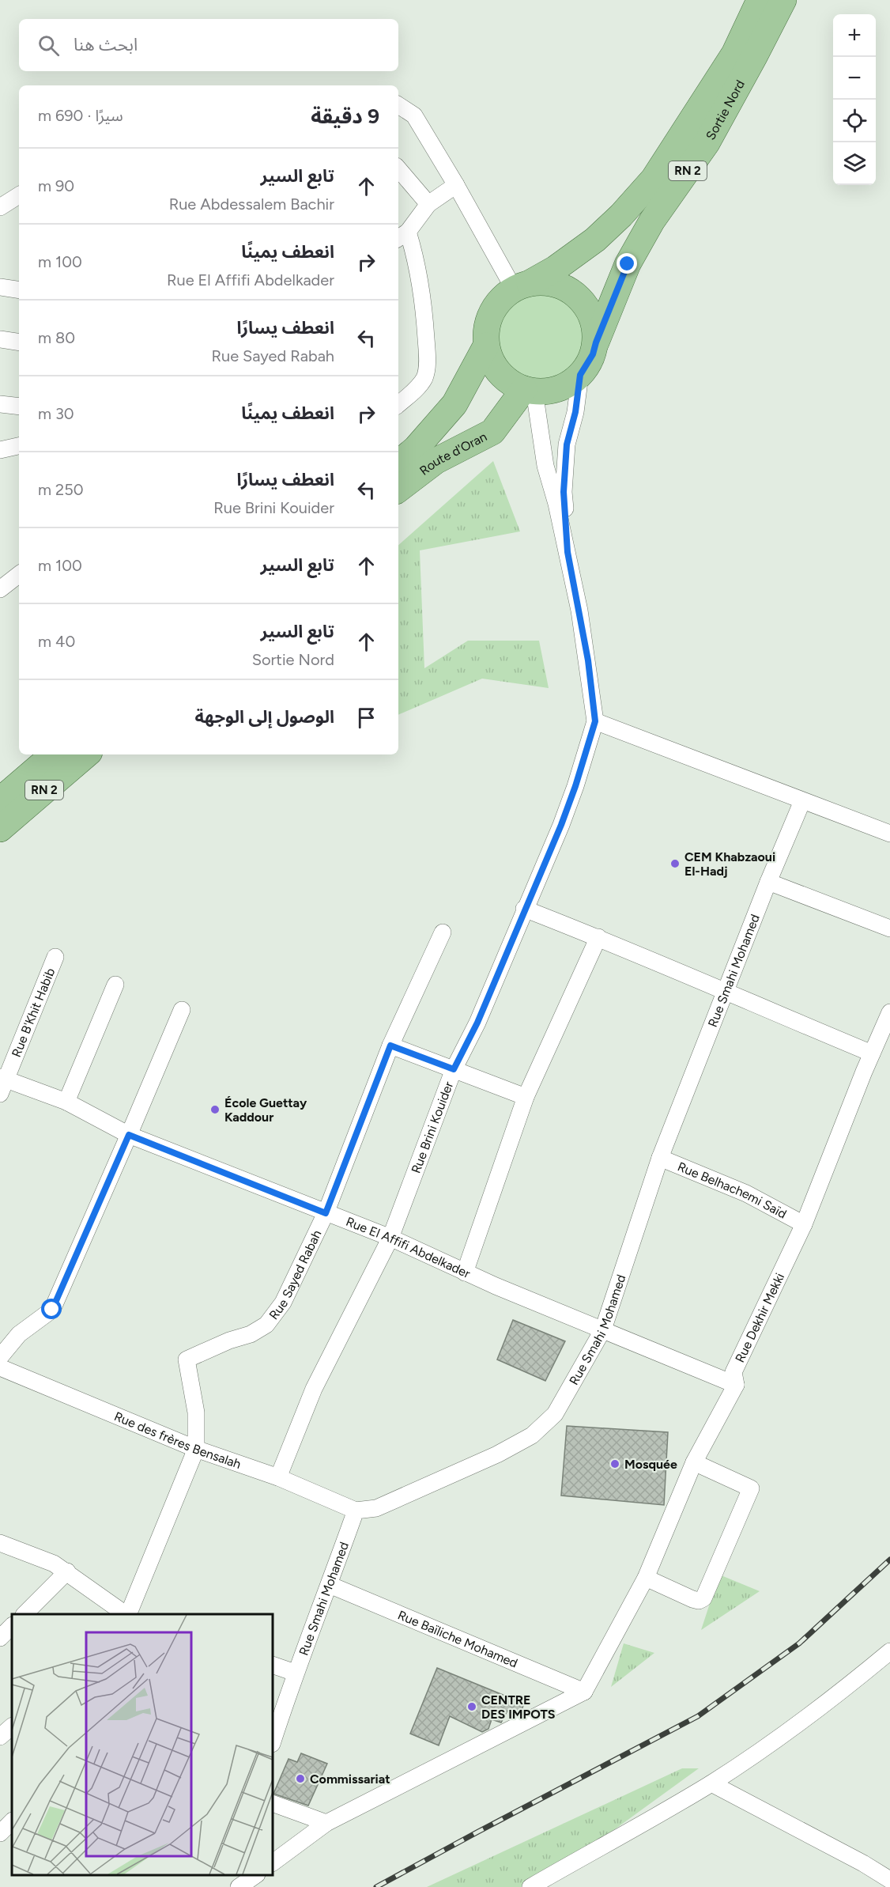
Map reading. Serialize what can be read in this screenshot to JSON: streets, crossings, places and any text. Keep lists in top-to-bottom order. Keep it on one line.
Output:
{"streets":{"main road":["Sortie Nord","RN 2","Route d'Oran"],"street":["Rue Smahi Mohamed","Rue B'Khit Habib","Rue Brini Kouider","Rue Belhachemi Saïd","Rue El Affifi Abdelkader","Rue Sayed Rabah","Rue Dekhir Mekki","Rue des frères Bensalah","Rue Baïliche Mohamed"]},"crossings":[["Sortie Nord","RN 2"],["Sortie Nord","Route d'Oran"],["RN 2","Route d'Oran"],["Rue Smahi Mohamed","Rue Belhachemi Saïd"],["Rue Smahi Mohamed","Rue El Affifi Abdelkader"],["Rue Smahi Mohamed","Rue des frères Bensalah"],["Rue Smahi Mohamed","Rue Baïliche Mohamed"],["Rue B'Khit Habib","Rue El Affifi Abdelkader"],["Rue Brini Kouider","Rue El Affifi Abdelkader"],["Rue Brini Kouider","Rue des frères Bensalah"],["Rue Belhachemi Saïd","Rue Dekhir Mekki"],["Rue El Affifi Abdelkader","Rue Sayed Rabah"],["Rue El Affifi Abdelkader","Rue Dekhir Mekki"],["Rue Sayed Rabah","Rue des frères Bensalah"],["Rue Dekhir Mekki","Rue Baïliche Mohamed"]],"places":["CEM Khabzaoui El-Hadj","École Guettay Kaddour","Mosquée","CENTRE DES IMPOTS","Commissariat"],"page":{"map_buttons":["+","−"],"search":"ابحث هنا","heading":["9 دقيقة","سيرًا · 690 m"],"list":[["تابع السير","Rue Abdessalem Bachir","90 m"],["انعطف يمينًا","Rue El Affifi Abdelkader","100 m"],["انعطف يسارًا","Rue Sayed Rabah","80 m"],["انعطف يمينًا","30 m"],["انعطف يسارًا","Rue Brini Kouider","250 m"],["تابع السير","100 m"],["تابع السير","Sortie Nord","40 m"],"الوصول إلى الوجهة"]}}
